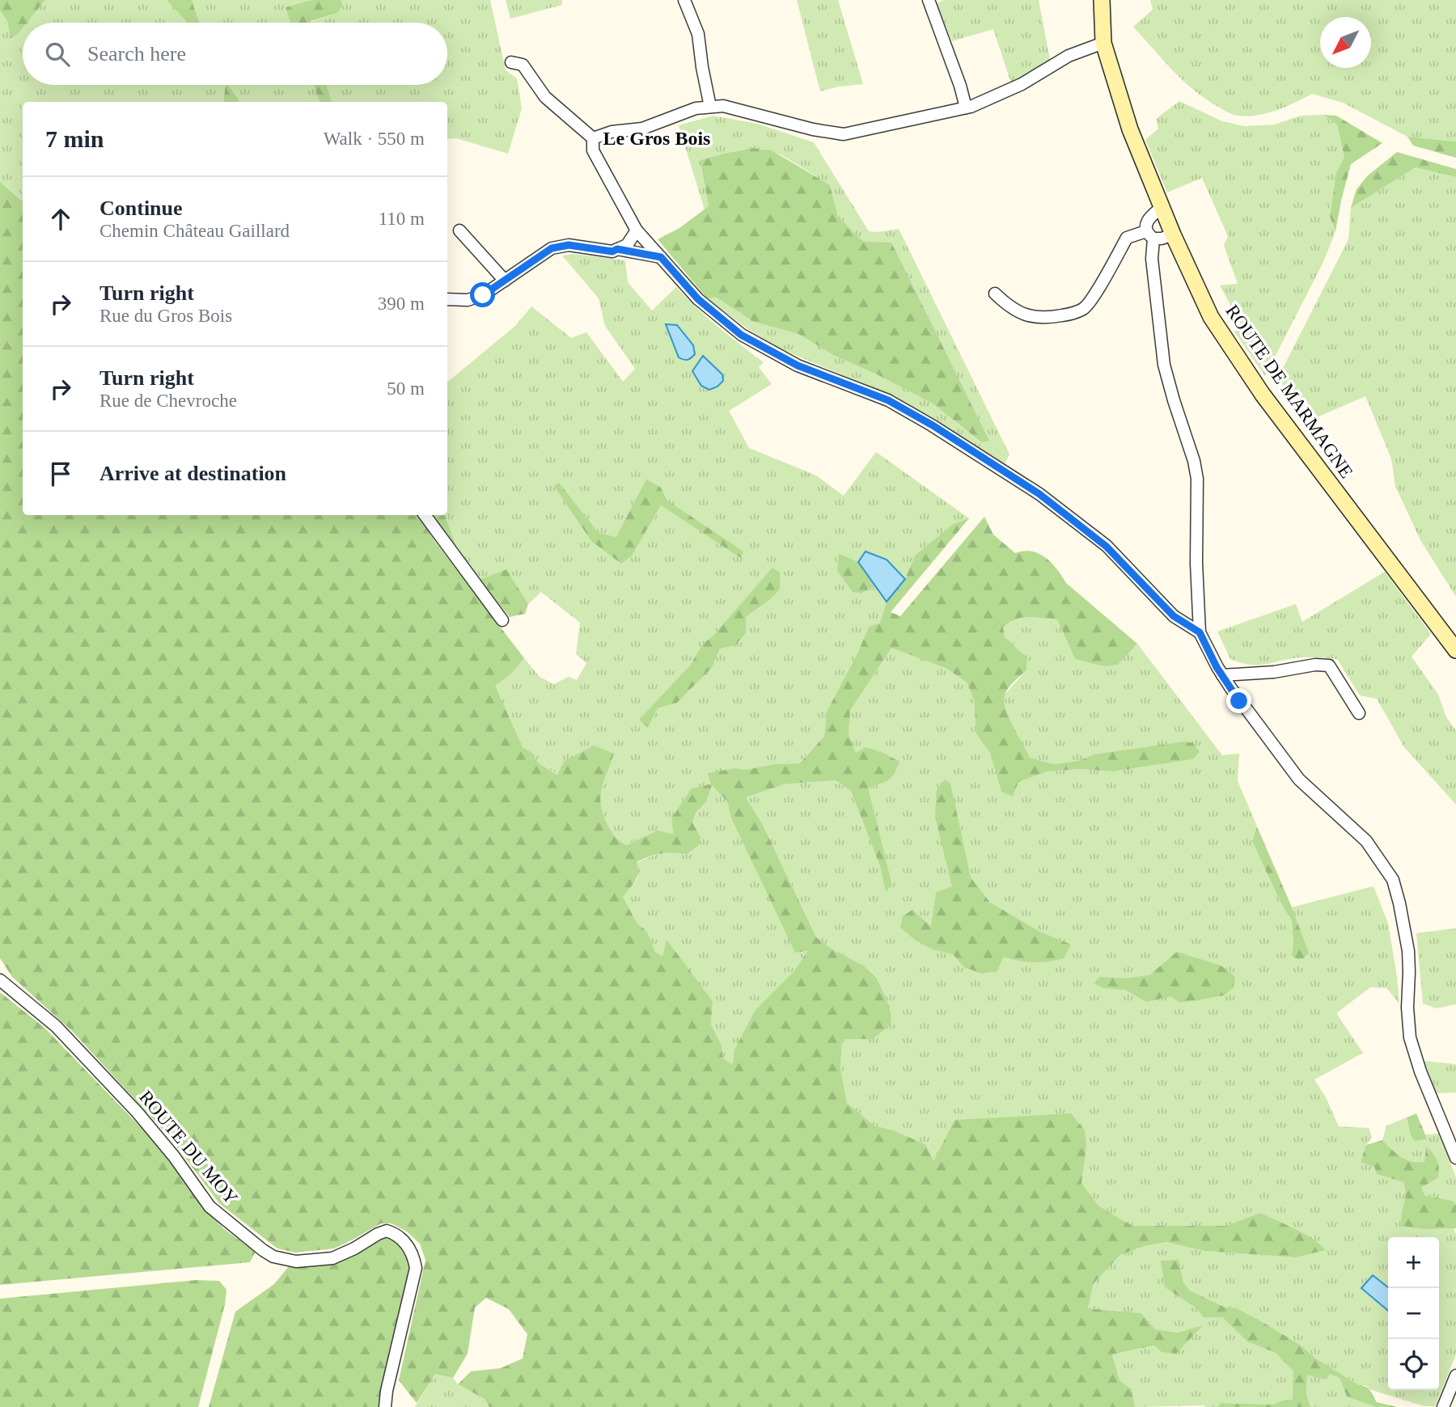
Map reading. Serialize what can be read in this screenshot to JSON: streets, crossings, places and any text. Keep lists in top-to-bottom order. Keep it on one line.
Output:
{"streets":{"main road":["ROUTE DE MARMAGNE"],"street":["ROUTE DU MOY"]},"districts":["Le Gros Bois"],"north":"bottom left","page":{"search":"Search here","heading":["7 min","Walk · 550 m"],"list":[["Continue","Chemin Château Gaillard","110 m"],["Turn right","Rue du Gros Bois","390 m"],["Turn right","Rue de Chevroche","50 m"],"Arrive at destination"],"map_buttons":["+","−"]}}
